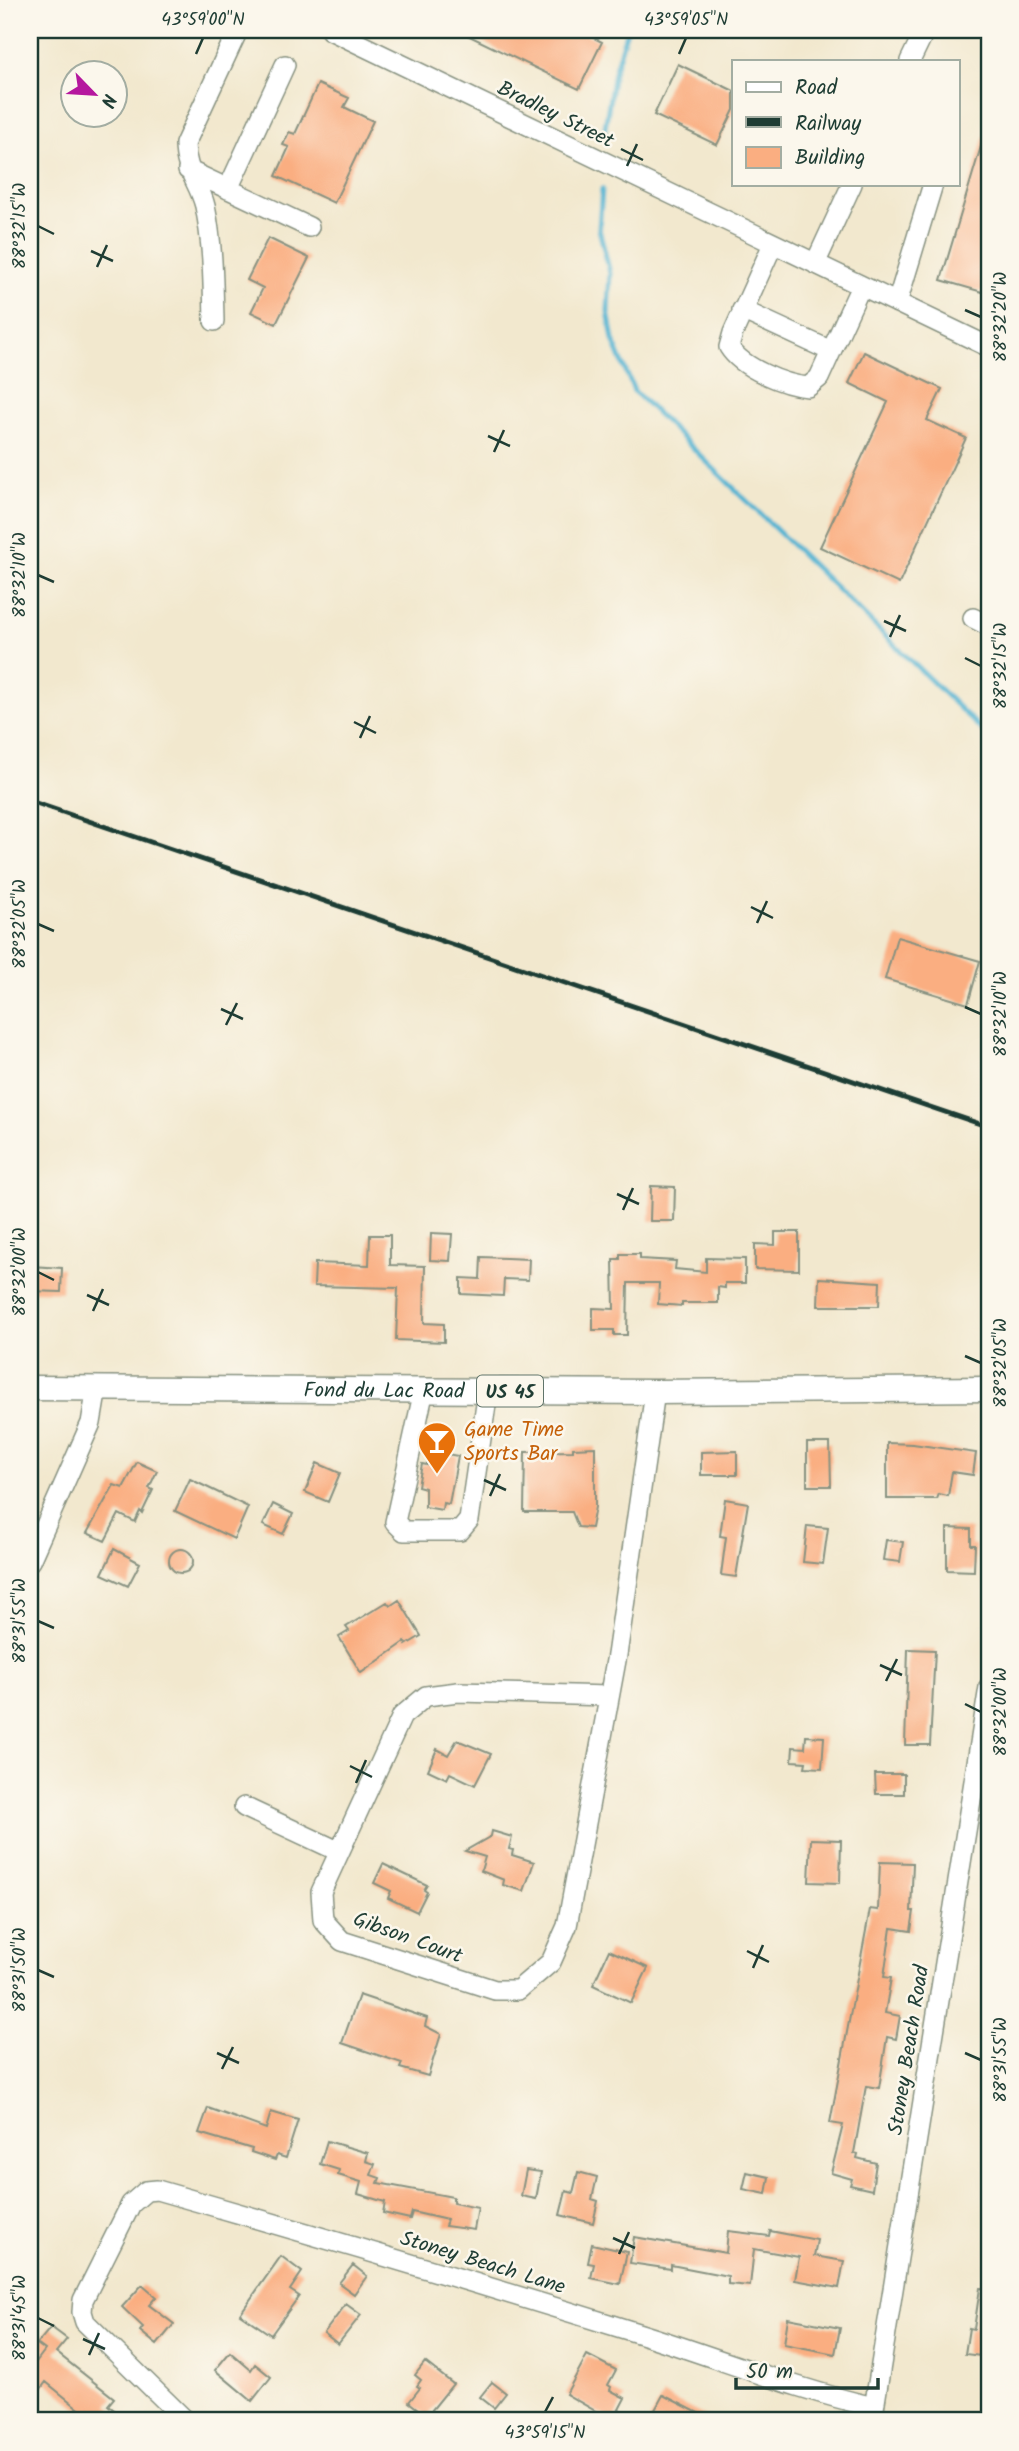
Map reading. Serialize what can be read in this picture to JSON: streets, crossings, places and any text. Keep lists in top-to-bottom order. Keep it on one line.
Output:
{"streets":{"main road":["Fond du Lac Road","US 45"],"street":["Bradley Street","Gibson Court","Stoney Beach Road","Stoney Beach Lane"]},"crossings":[["Fond du Lac Road","Gibson Court"],["Stoney Beach Road","Stoney Beach Lane"]],"places":{"bar":["Game Time Sports Bar"]},"legend":["Road","Railway","Building"],"scale_bar":"50 m","north":"bottom right","coordinates":["43°59'00\"N","43°59'05\"N","88°32'15\"W","88°32'20\"W","88°32'10\"W","88°32'05\"W","88°32'00\"W","88°31'55\"W","88°31'50\"W","88°31'45\"W","43°59'15\"N"]}
